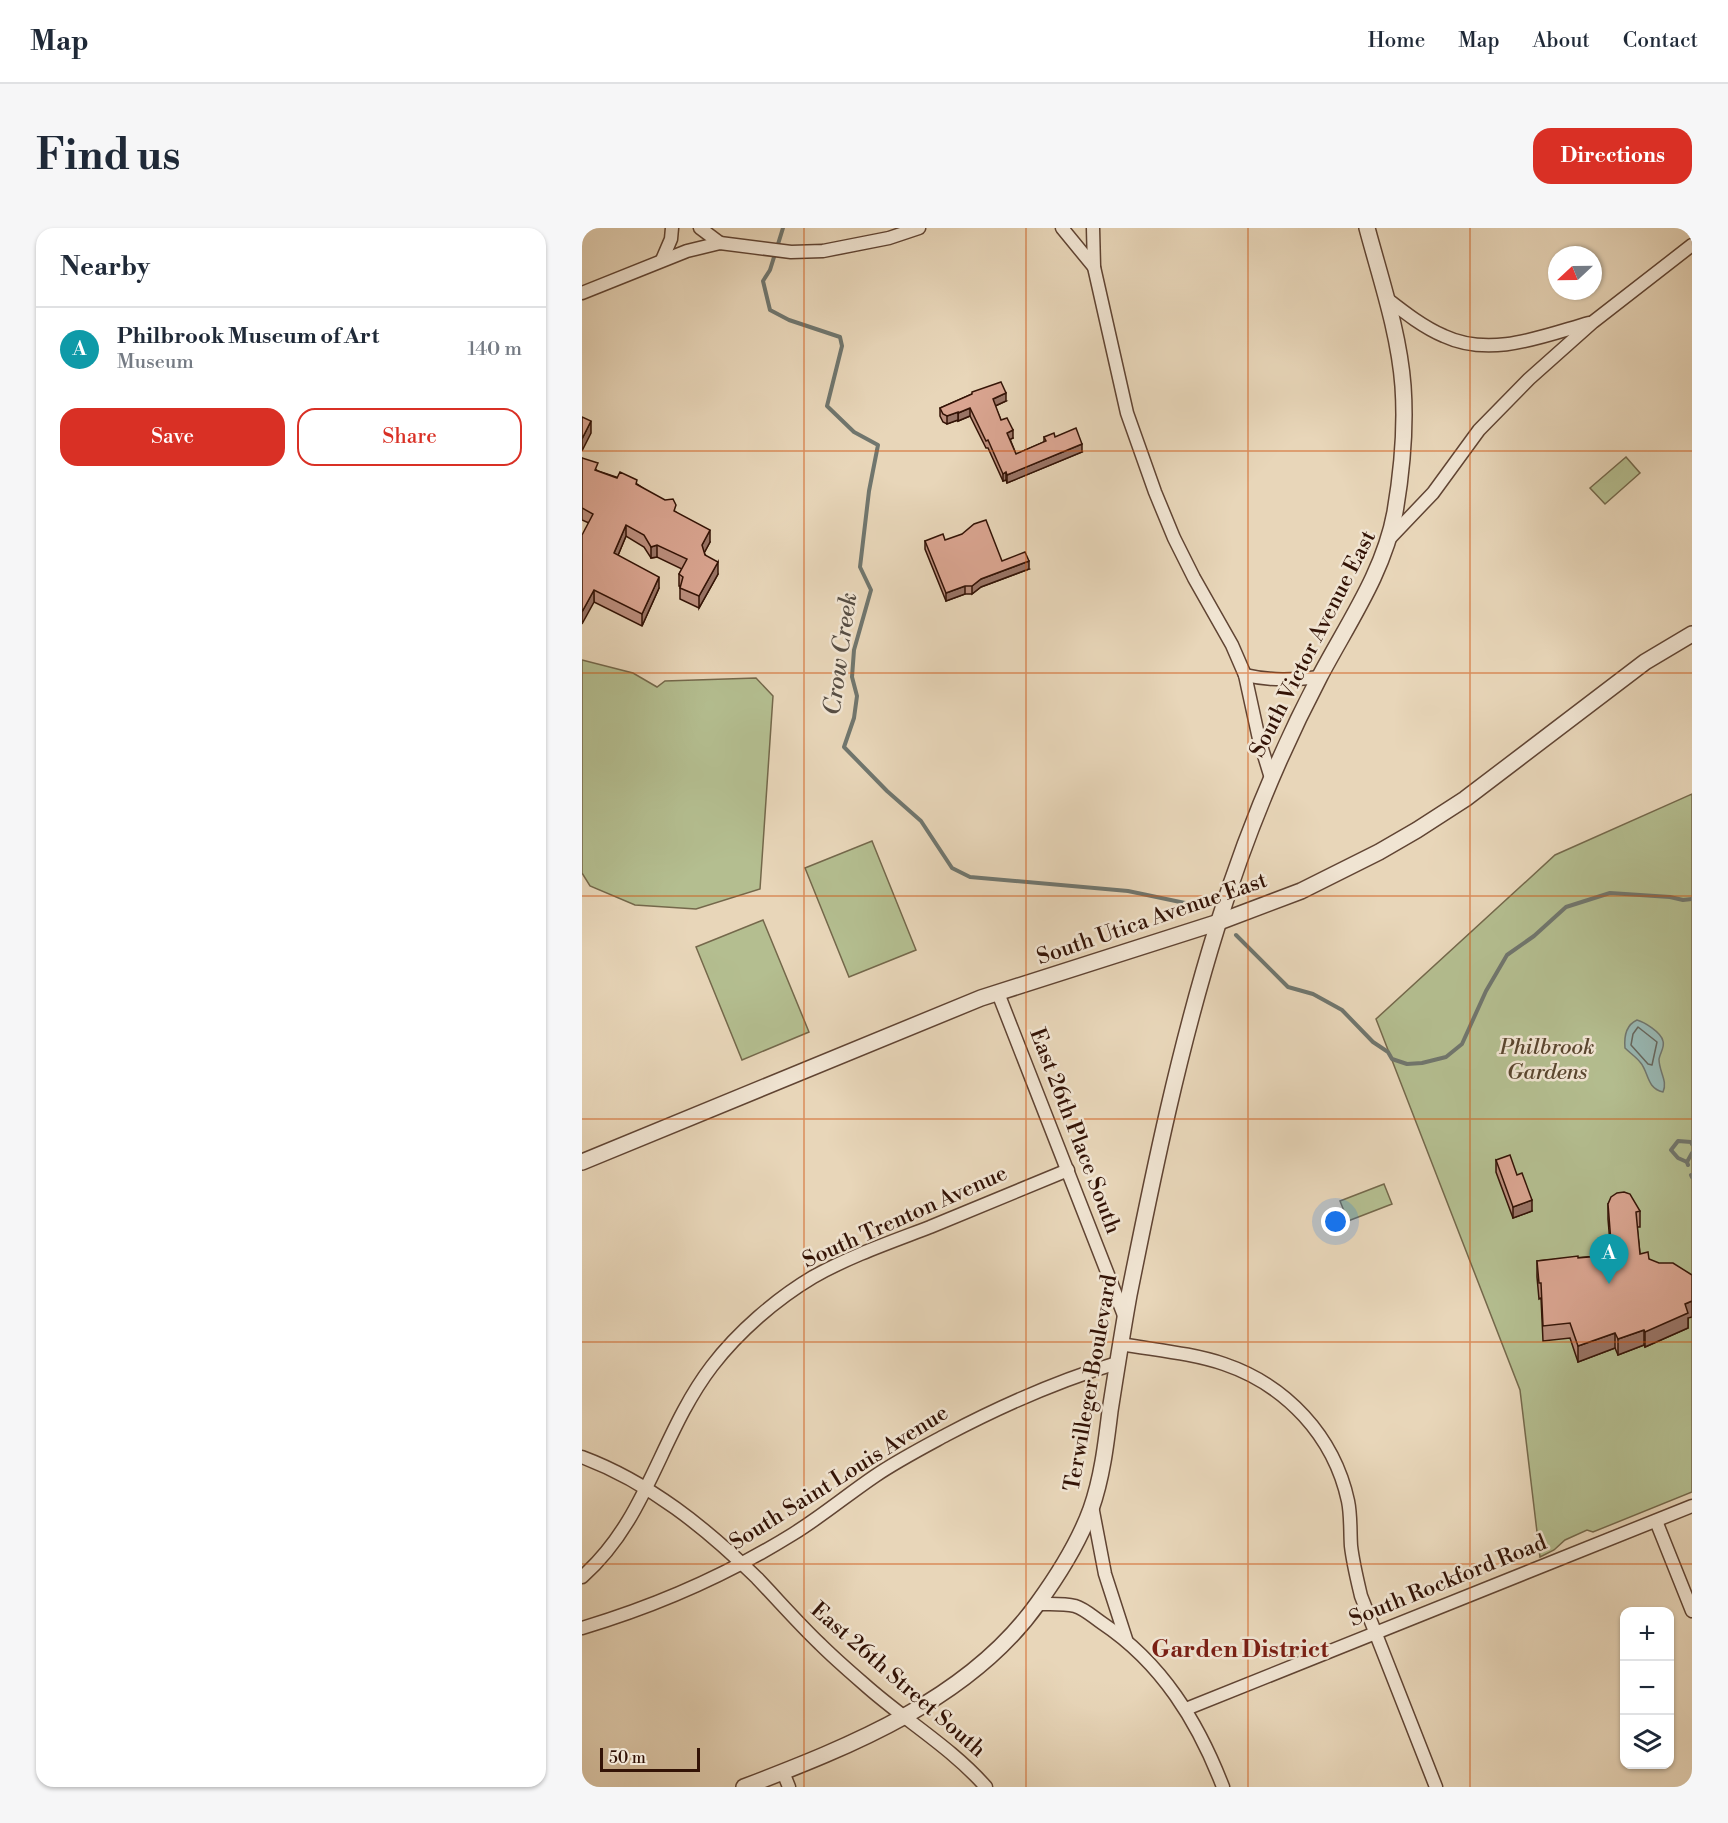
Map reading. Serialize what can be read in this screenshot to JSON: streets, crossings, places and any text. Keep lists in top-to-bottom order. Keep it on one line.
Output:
{"streets":{"street":["South Victor Avenue East","South Utica Avenue East","East 26th Place South","South Trenton Avenue","Terwilleger Boulevard","South Saint Louis Avenue","South Rockford Road","East 26th Street South"]},"crossings":[["South Victor Avenue East","South Utica Avenue East"],["South Victor Avenue East","Terwilleger Boulevard"],["South Utica Avenue East","East 26th Place South"],["South Utica Avenue East","Terwilleger Boulevard"],["East 26th Place South","South Trenton Avenue"],["East 26th Place South","Terwilleger Boulevard"],["South Trenton Avenue","East 26th Street South"],["Terwilleger Boulevard","South Saint Louis Avenue"],["Terwilleger Boulevard","East 26th Street South"],["South Saint Louis Avenue","East 26th Street South"]],"districts":["Garden District"],"water":["Crow Creek"],"parks":["Philbrook Gardens"],"scale_bar":"50 m","north":"left","page":{"header":"Map","nav":["Home","Map","About","Contact"],"buttons":["Directions",["Save","Share"]],"title":"Find us","heading":"Nearby","list":[{"mark":"A","name":"Philbrook Museum of Art","note":"Museum","value":"140 m"}],"pins":"A","map_buttons":["+","−"],"scale":"50 m"}}
